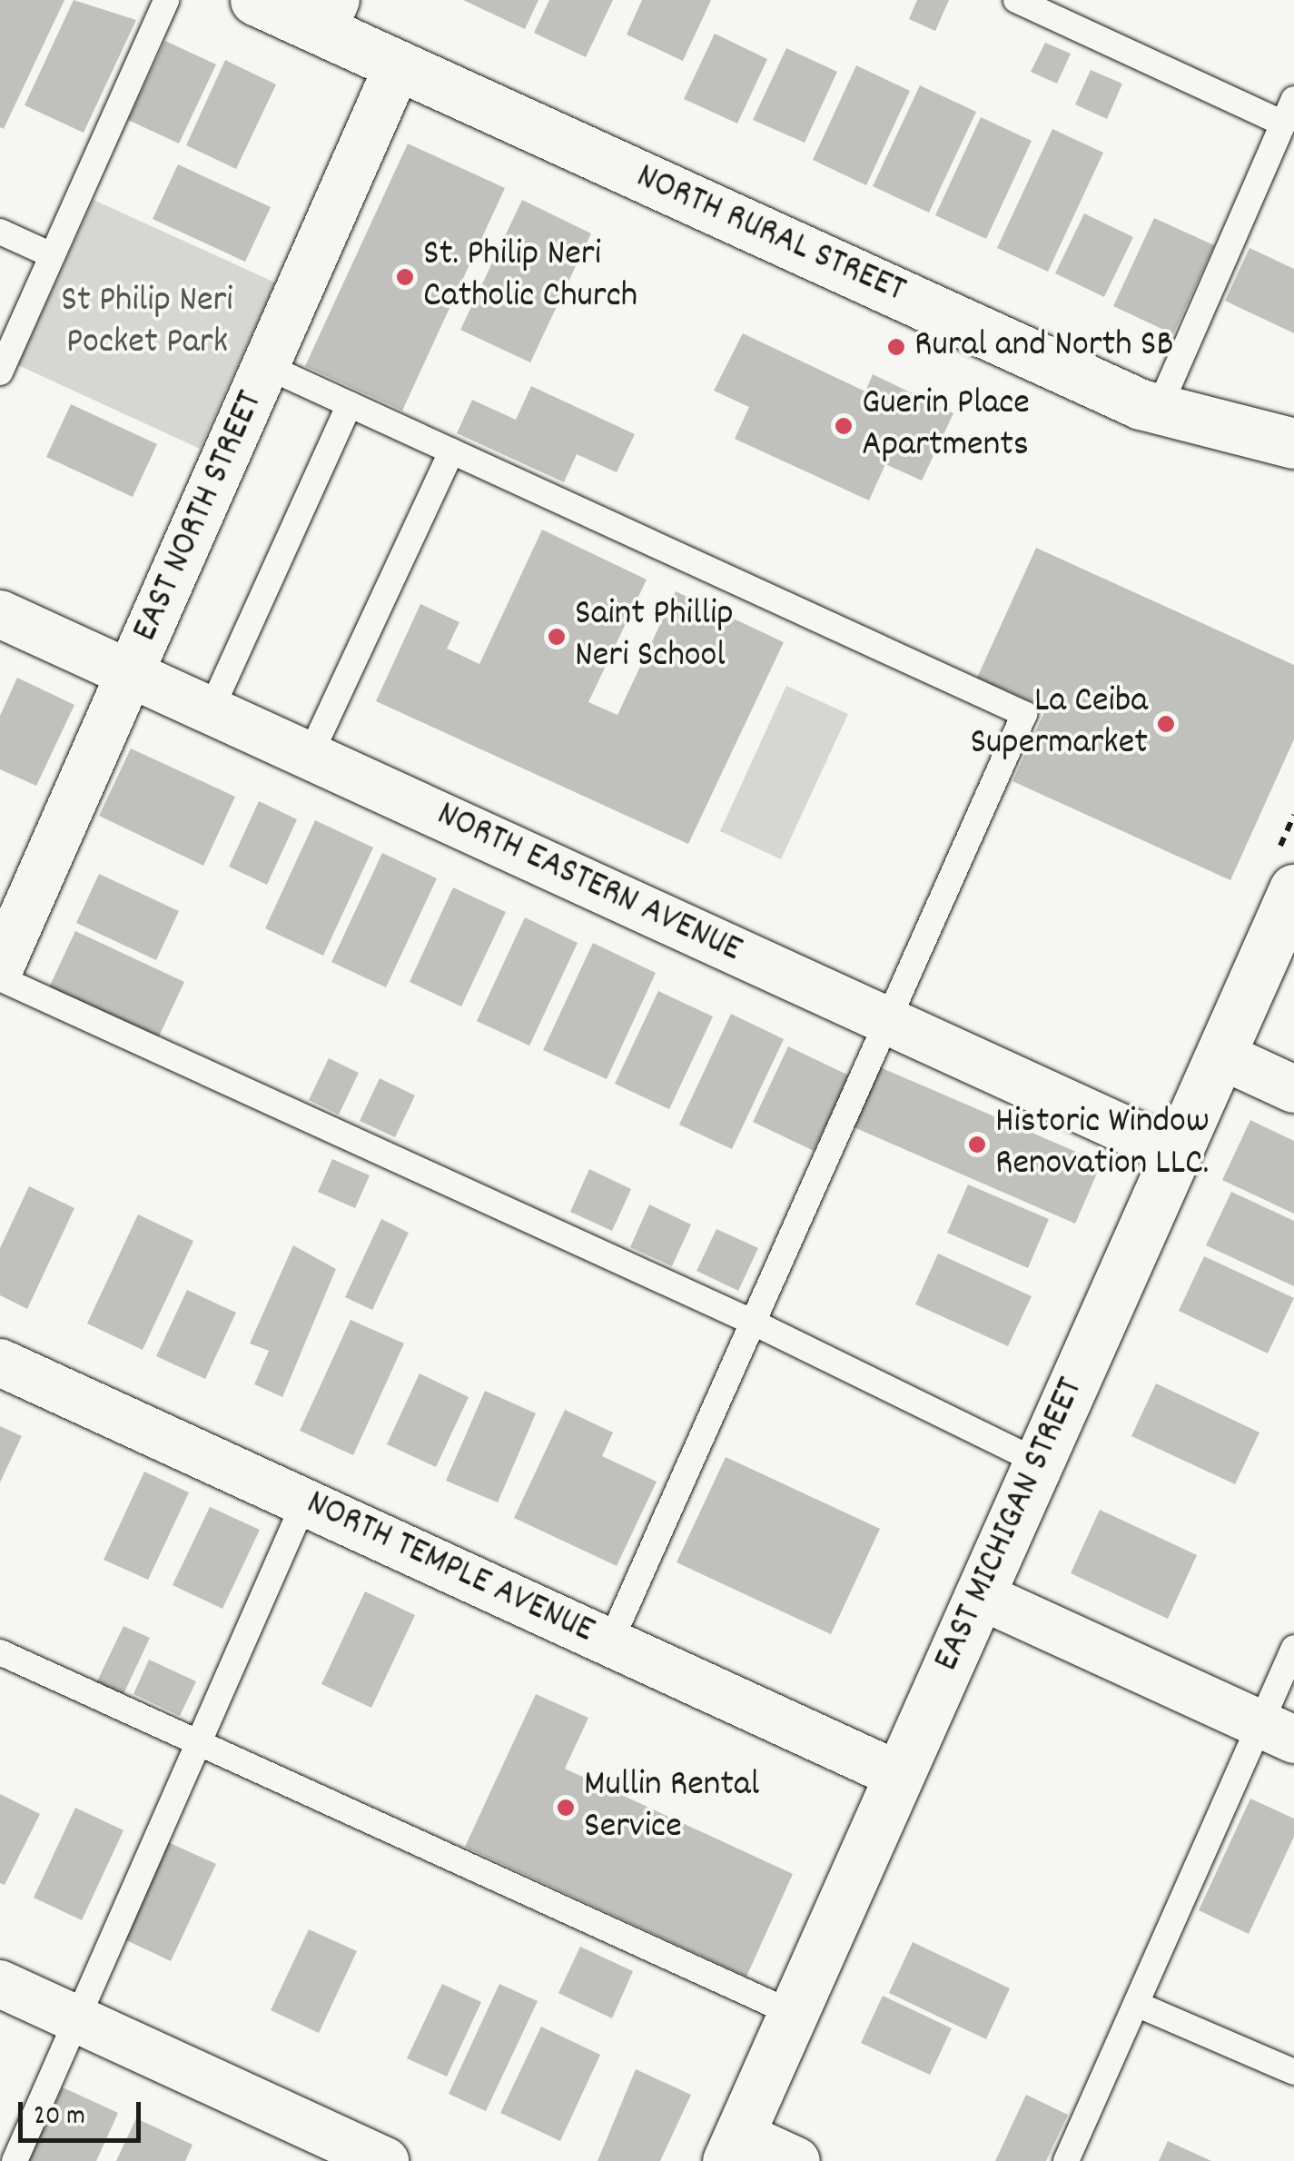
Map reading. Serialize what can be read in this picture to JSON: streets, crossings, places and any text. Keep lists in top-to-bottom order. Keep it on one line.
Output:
{"streets":{"main road":["NORTH RURAL STREET","EAST MICHIGAN STREET"],"street":["EAST NORTH STREET","NORTH EASTERN AVENUE","NORTH TEMPLE AVENUE"]},"crossings":[["NORTH RURAL STREET","EAST NORTH STREET"],["EAST NORTH STREET","NORTH EASTERN AVENUE"],["NORTH EASTERN AVENUE","EAST MICHIGAN STREET"],["EAST MICHIGAN STREET","NORTH TEMPLE AVENUE"]],"parks":["St Philip Neri Pocket Park"],"places":["St. Philip Neri Catholic Church","Rural and North SB","Guerin Place Apartments","Saint Phillip Neri School","La Ceiba Supermarket","Historic Window Renovation LLC.","Mullin Rental Service"],"scale_bar":"20 m"}
